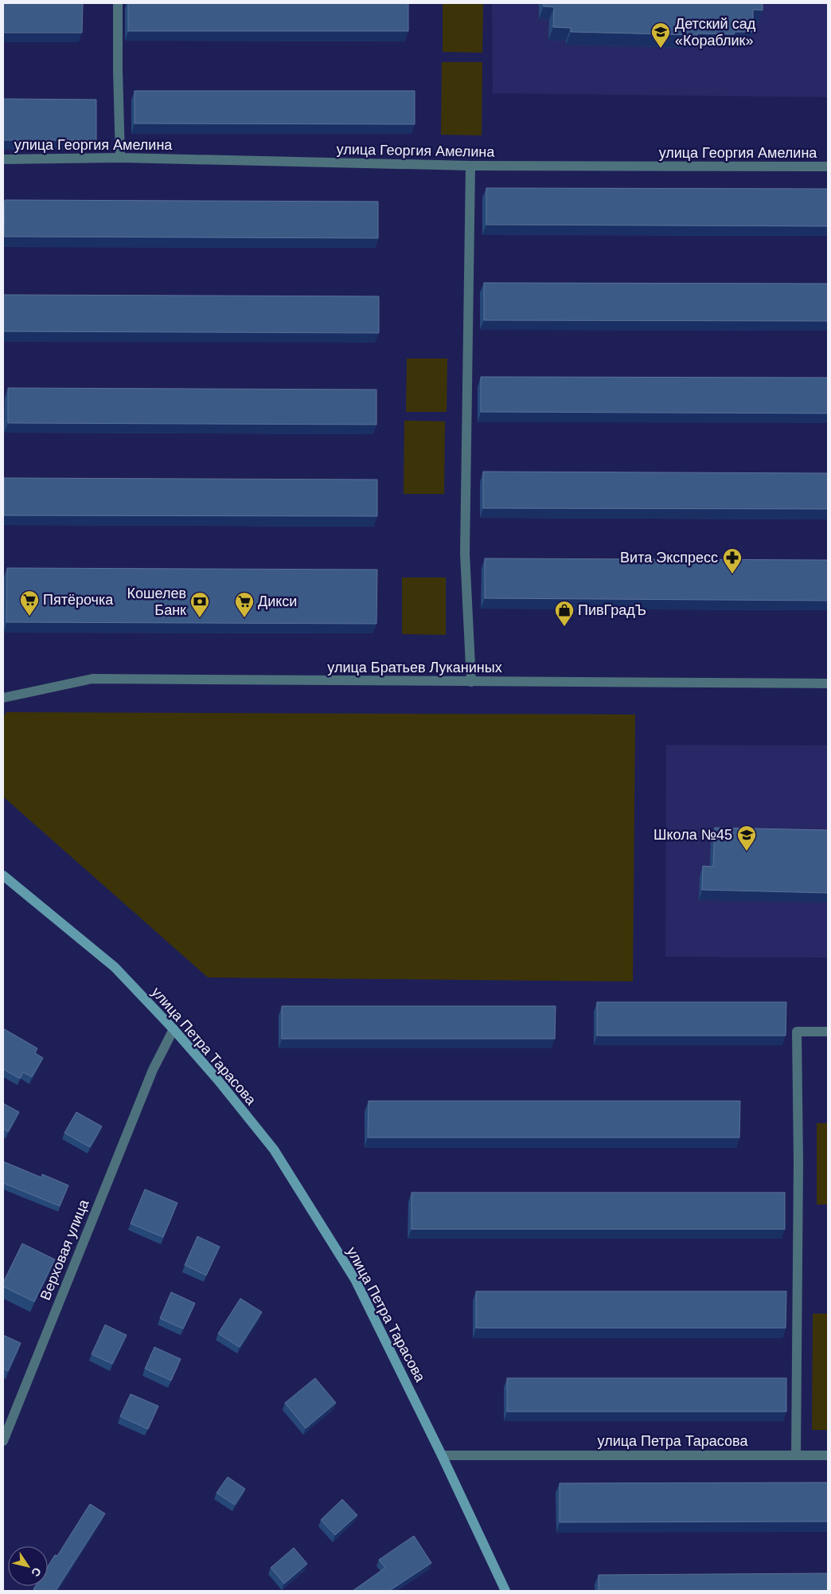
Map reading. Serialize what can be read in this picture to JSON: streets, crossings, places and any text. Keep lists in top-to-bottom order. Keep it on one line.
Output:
{"streets":{"street":["улица Георгия Амелина","улица Братьев Луканиных","улица Петра Тарасова","Верховая улица"]},"crossings":[["улица Петра Тарасова","Верховая улица"]],"places":{"school or university":["Детский сад «Кораблик»","Школа №45"],"pharmacy":["Вита Экспресс"],"supermarket":["Пятёрочка","Дикси"],"bank":["Кошелев Банк"],"shop":["ПивГрадЪ"]},"north":"bottom right"}
